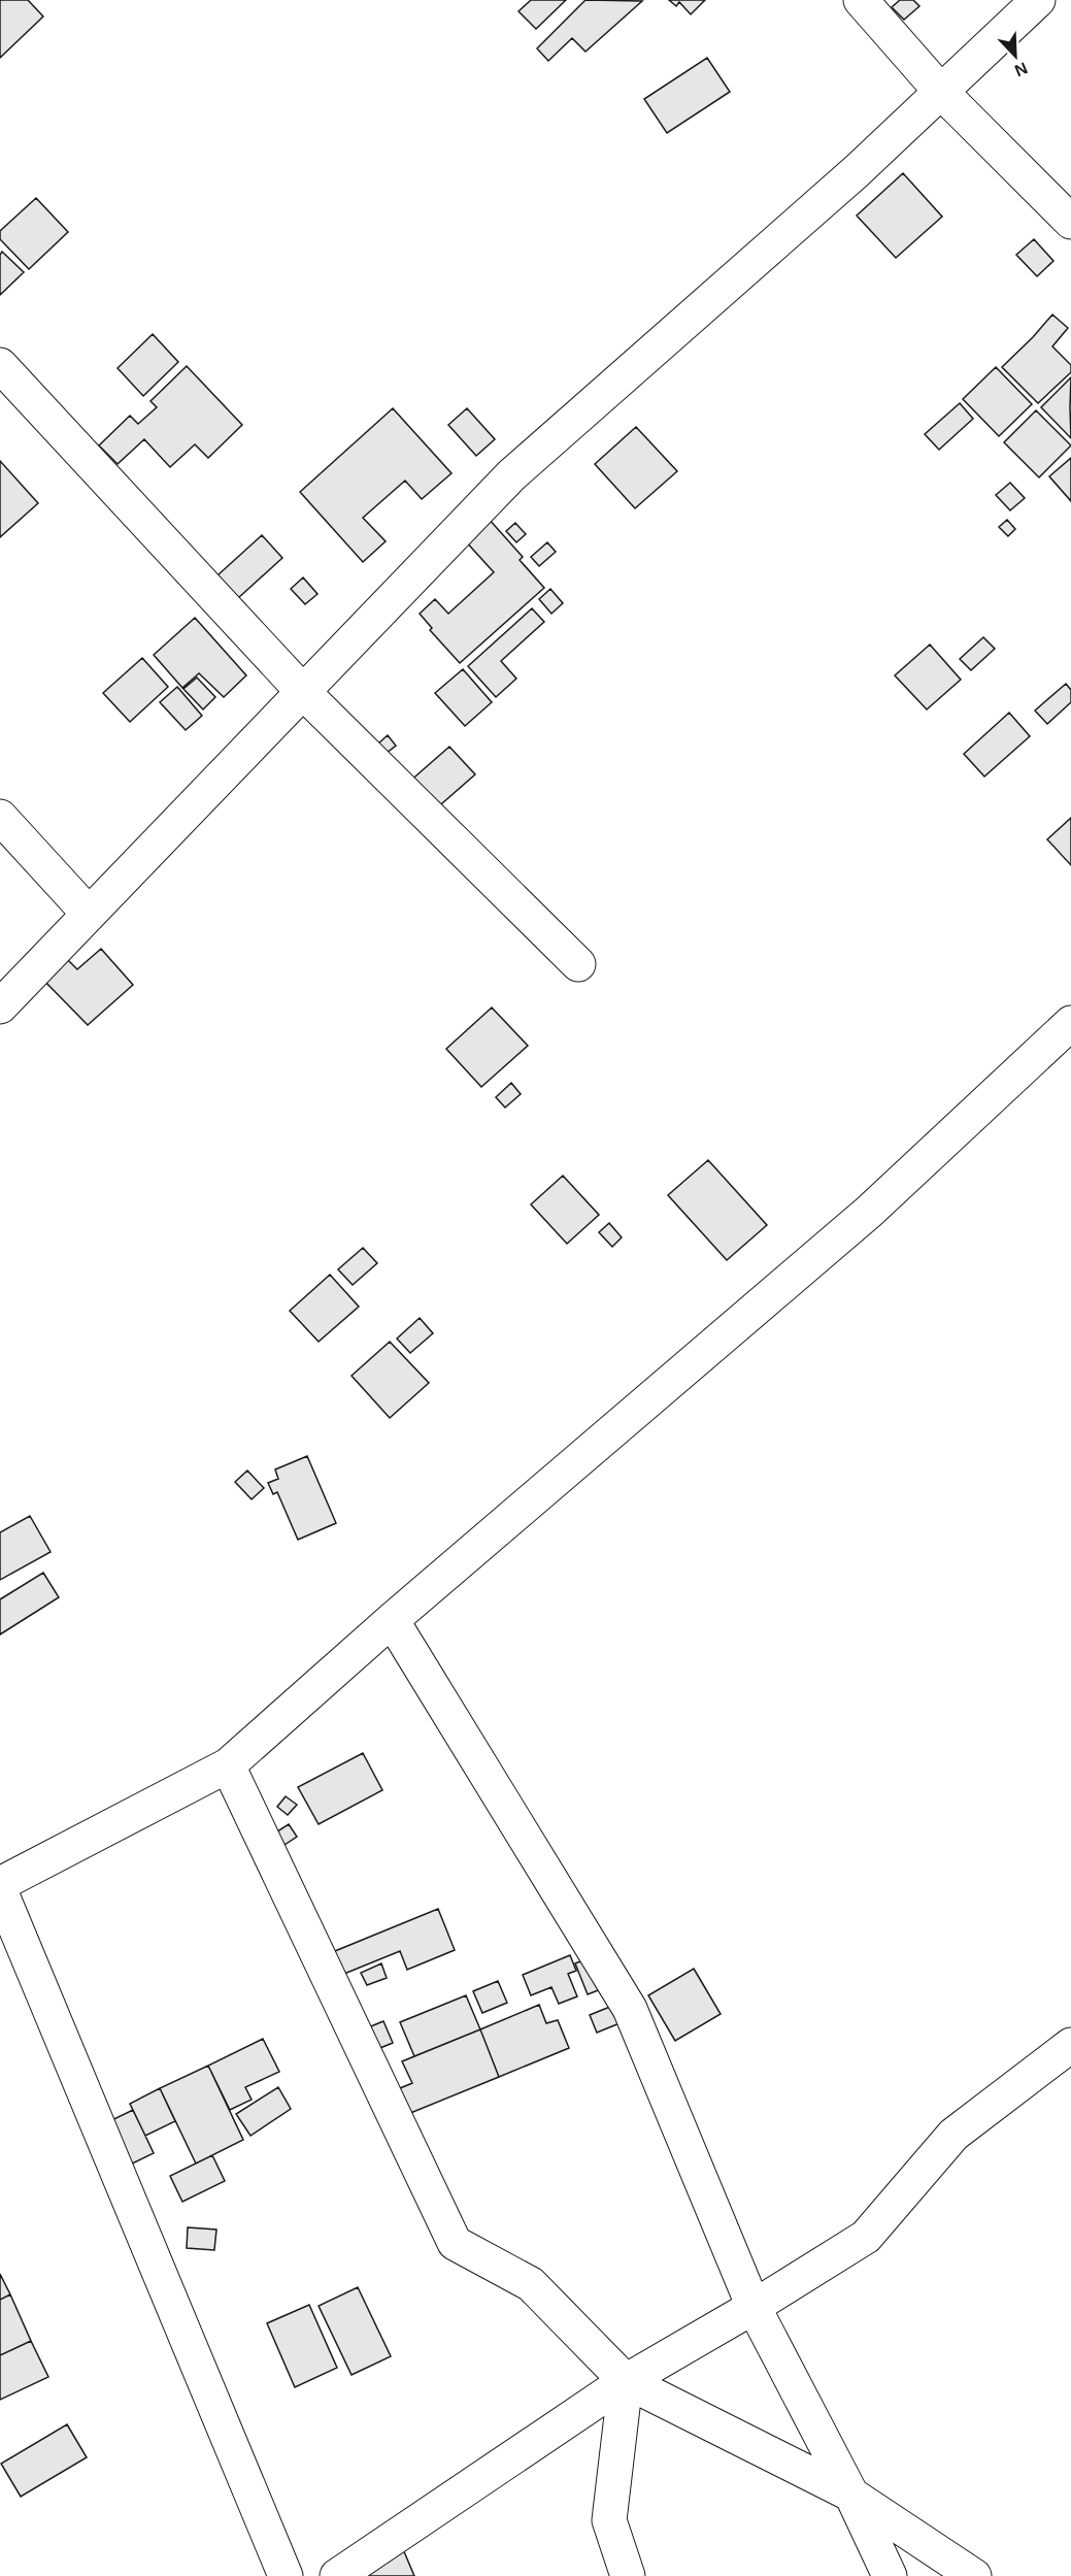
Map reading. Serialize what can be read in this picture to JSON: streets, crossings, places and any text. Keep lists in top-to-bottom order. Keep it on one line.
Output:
{"north":"bottom right"}
